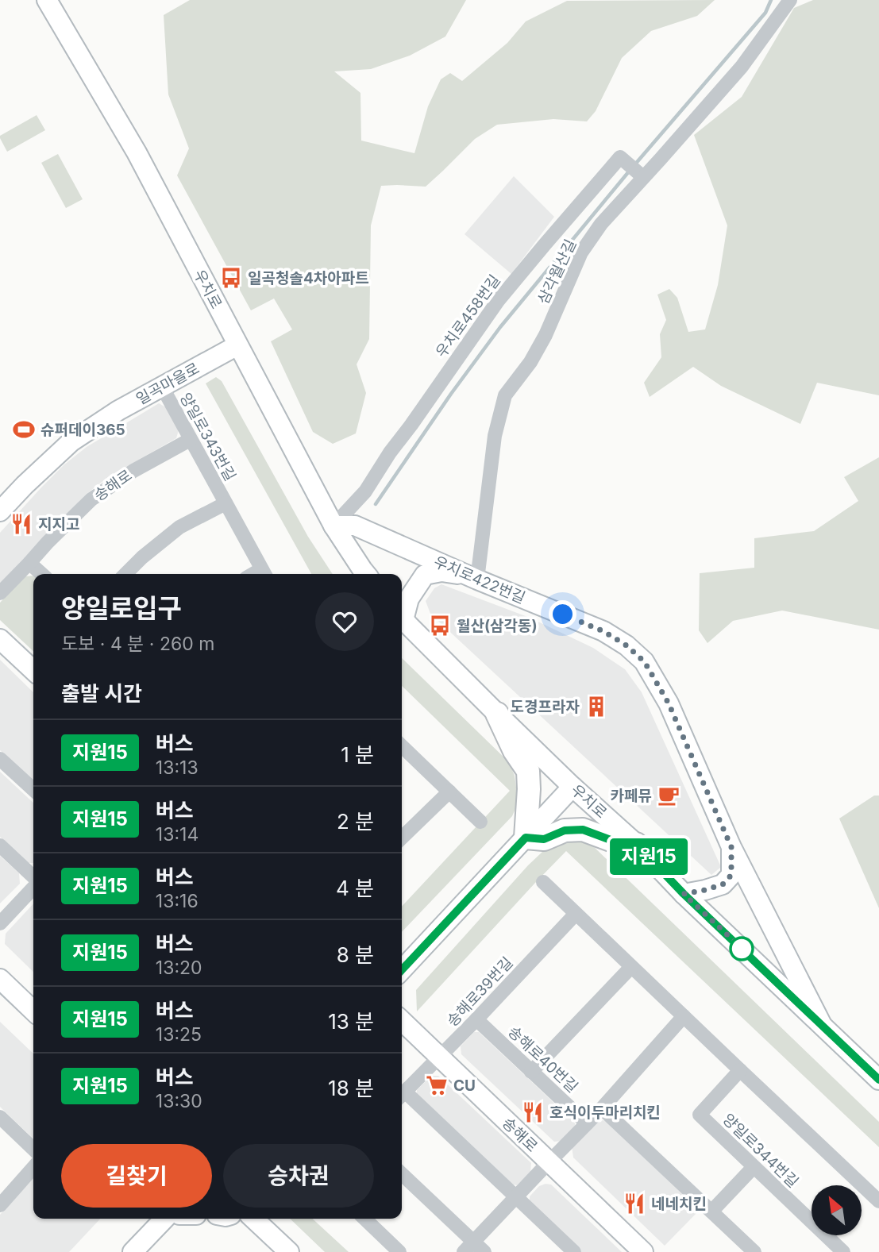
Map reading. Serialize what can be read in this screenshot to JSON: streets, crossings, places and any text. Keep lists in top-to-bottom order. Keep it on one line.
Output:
{"streets":{"main road":["우치로","일곡마을로","송해로","우치로422번길"],"street":["삼각월산길","우치로458번길","양일로343번길","송해로39번길","송해로40번길","양일로344번길"]},"crossings":[["삼각월산길","우치로458번길"],["삼각월산길","우치로422번길"],["우치로","우치로458번길"],["우치로","일곡마을로"],["우치로","우치로422번길"],["우치로458번길","우치로422번길"],["일곡마을로","양일로343번길"],["양일로343번길","송해로"],["송해로","송해로39번길"],["송해로39번길","송해로40번길"]],"places":{"bus stop":["일곡청솔4차아파트","월산(삼각동)"],"sports":["슈퍼데이365"],"restaurant":["지지고","호식이두마리치킨","네네치킨"],"building":["도경프라자"],"cafe":["카페뮤"],"supermarket":["CU"]},"lines":["bus line 지원15"],"north":"top left","page":{"on_map":"지원15","heading":[["양일로입구","도보 · 4 분 · 260 m"],"출발 시간"],"list":[{"mark":"지원15","name":"버스","note":"13:13","value":"1 분"},{"mark":"지원15","name":"버스","note":"13:14","value":"2 분"},{"mark":"지원15","name":"버스","note":"13:16","value":"4 분"},{"mark":"지원15","name":"버스","note":"13:20","value":"8 분"},{"mark":"지원15","name":"버스","note":"13:25","value":"13 분"},{"mark":"지원15","name":"버스","note":"13:30","value":"18 분"}],"buttons":["길찾기","승차권"]}}
